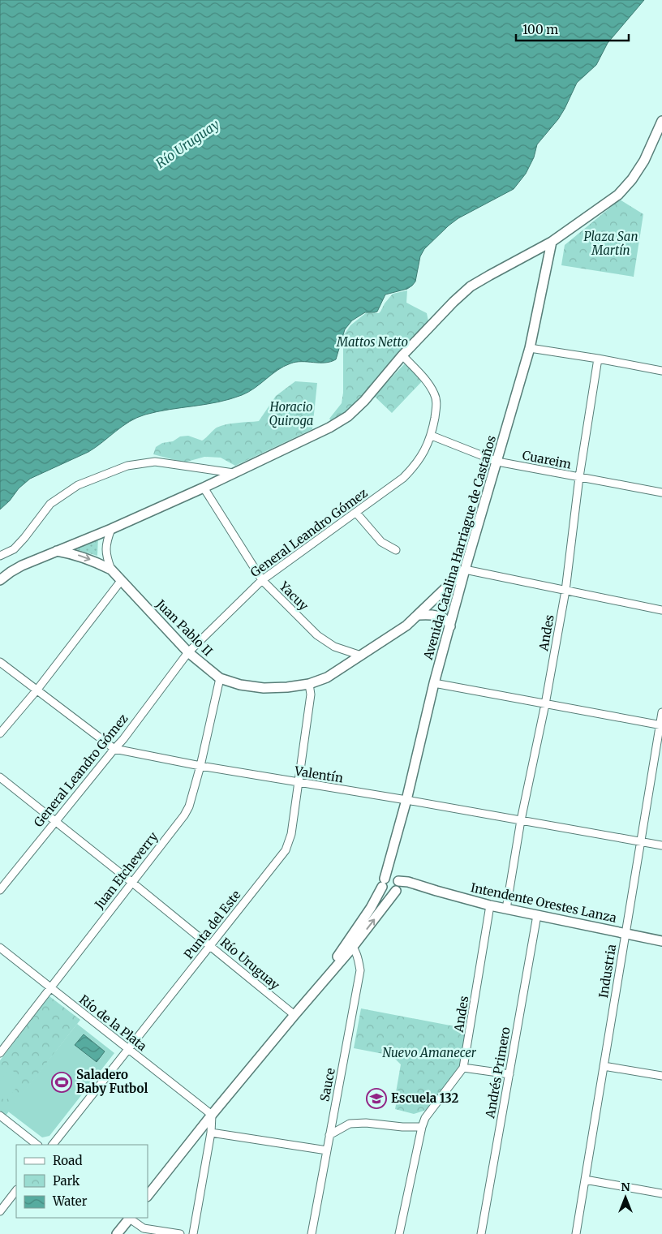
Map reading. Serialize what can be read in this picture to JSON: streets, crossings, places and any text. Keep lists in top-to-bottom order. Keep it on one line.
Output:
{"streets":{"street":["Cuareim","General Leandro Gómez","Avenida Catalina Harriague de Castaños","Yacuy","Juan Pablo II","Andes","Valentín","Juan Etcheverry","Intendente Orestes Lanza","Punta del Este","Río Uruguay","Industria","Río de la Plata","Andrés Primero","Sauce"]},"crossings":[["Cuareim","General Leandro Gómez"],["Cuareim","Avenida Catalina Harriague de Castaños"],["Cuareim","Andes"],["General Leandro Gómez","Yacuy"],["General Leandro Gómez","Juan Pablo II"],["General Leandro Gómez","Valentín"],["General Leandro Gómez","Río Uruguay"],["Avenida Catalina Harriague de Castaños","Juan Pablo II"],["Avenida Catalina Harriague de Castaños","Valentín"],["Avenida Catalina Harriague de Castaños","Intendente Orestes Lanza"],["Avenida Catalina Harriague de Castaños","Río Uruguay"],["Avenida Catalina Harriague de Castaños","Río de la Plata"],["Avenida Catalina Harriague de Castaños","Sauce"],["Yacuy","Juan Pablo II"],["Juan Pablo II","Juan Etcheverry"],["Juan Pablo II","Punta del Este"],["Andes","Valentín"],["Andes","Intendente Orestes Lanza"],["Valentín","Juan Etcheverry"],["Valentín","Punta del Este"],["Valentín","Industria"],["Juan Etcheverry","Río Uruguay"],["Juan Etcheverry","Río de la Plata"],["Intendente Orestes Lanza","Industria"],["Intendente Orestes Lanza","Andrés Primero"],["Punta del Este","Río Uruguay"],["Punta del Este","Río de la Plata"]],"water":["Río Uruguay"],"parks":["Plaza San Martín","Mattos Netto","Horacio Quiroga","Nuevo Amanecer"],"places":{"sports":["Saladero Baby Futbol"],"school or university":["Escuela 132"]},"legend":["Road","Park","Water"],"scale_bar":"100 m","north":"top"}
